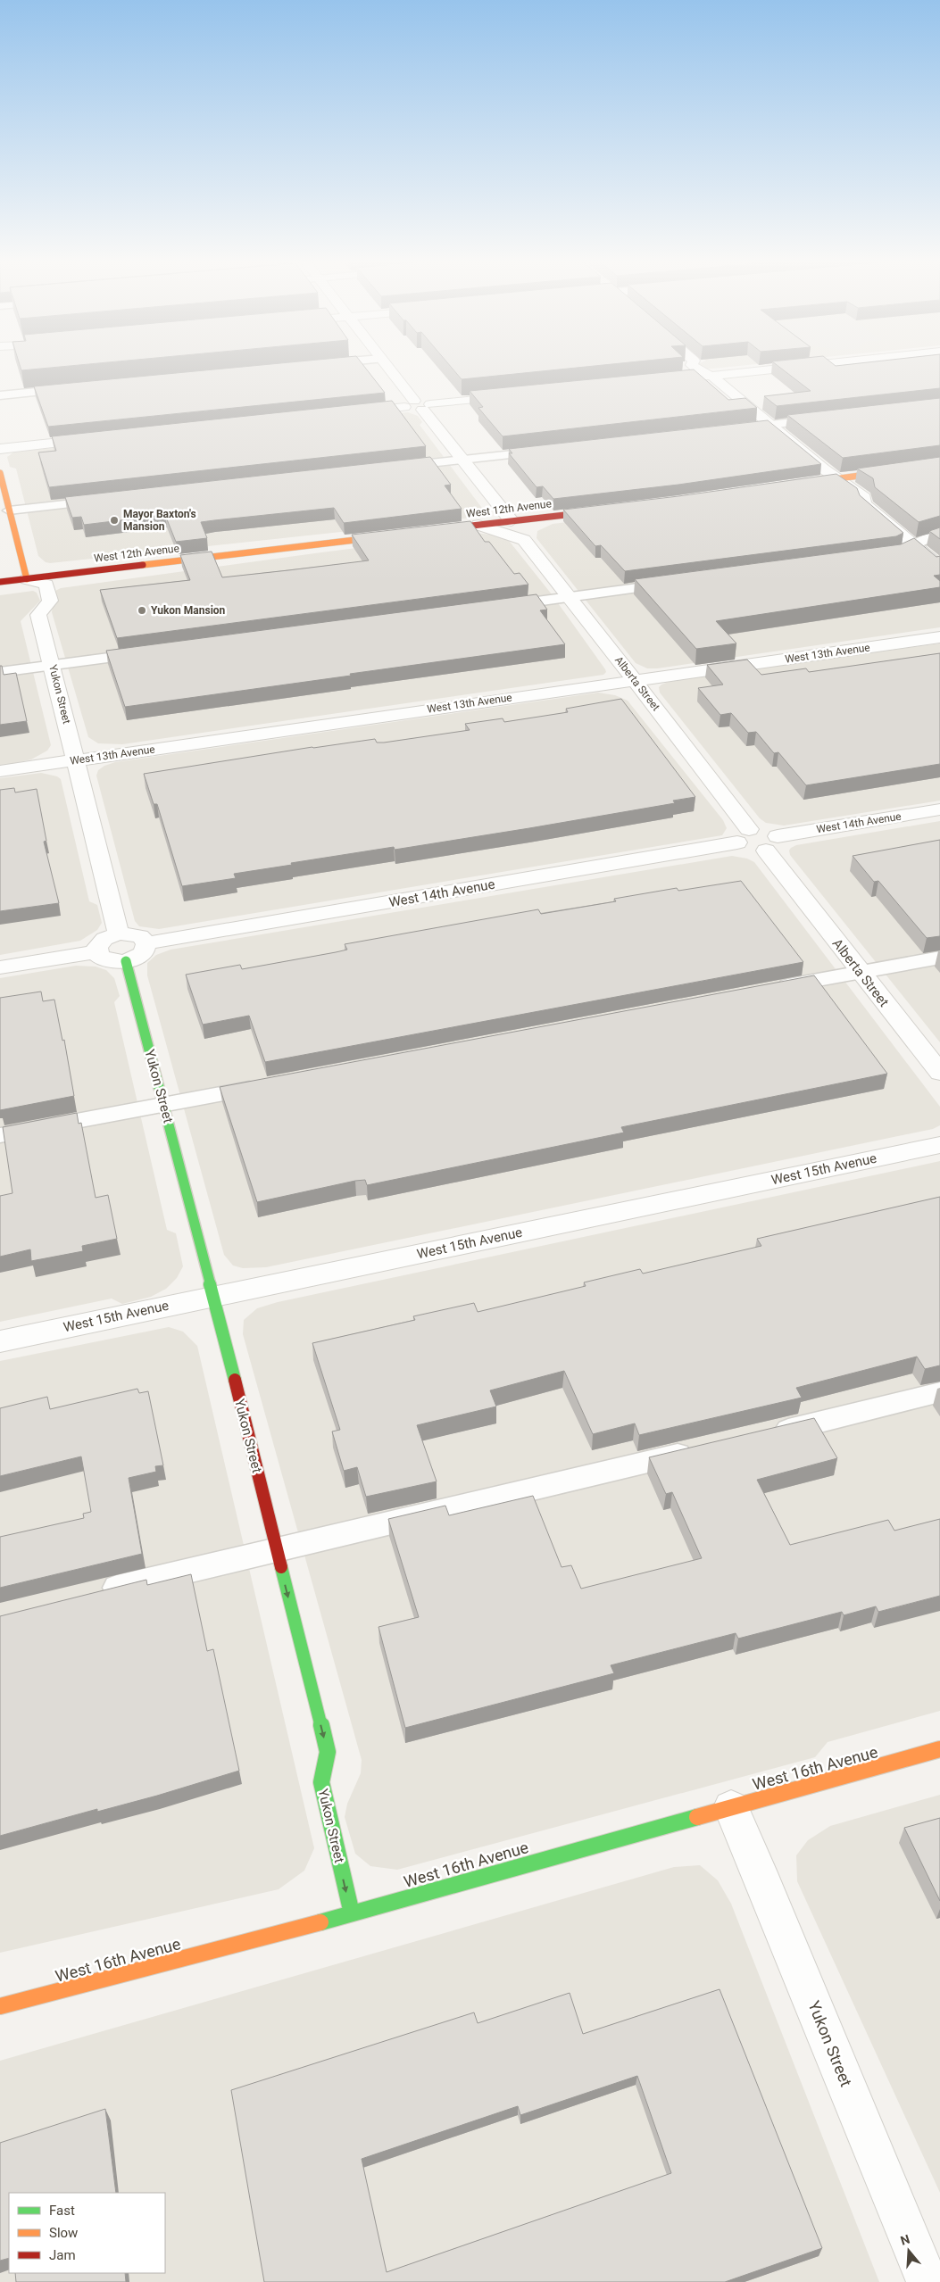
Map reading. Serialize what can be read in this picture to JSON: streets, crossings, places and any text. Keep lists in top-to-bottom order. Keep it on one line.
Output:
{"streets":{"street":["West 12th Avenue","West 13th Avenue","Alberta Street","Yukon Street","West 14th Avenue","West 15th Avenue","West 16th Avenue"]},"crossings":[["West 12th Avenue","Yukon Street"],["West 13th Avenue","Alberta Street"],["West 13th Avenue","Yukon Street"],["Alberta Street","West 14th Avenue"],["Yukon Street","West 15th Avenue"],["Yukon Street","West 16th Avenue"]],"places":["Mayor Baxton's Mansion","Yukon Mansion"],"legend":["Fast","Slow","Jam"],"north":"top"}
